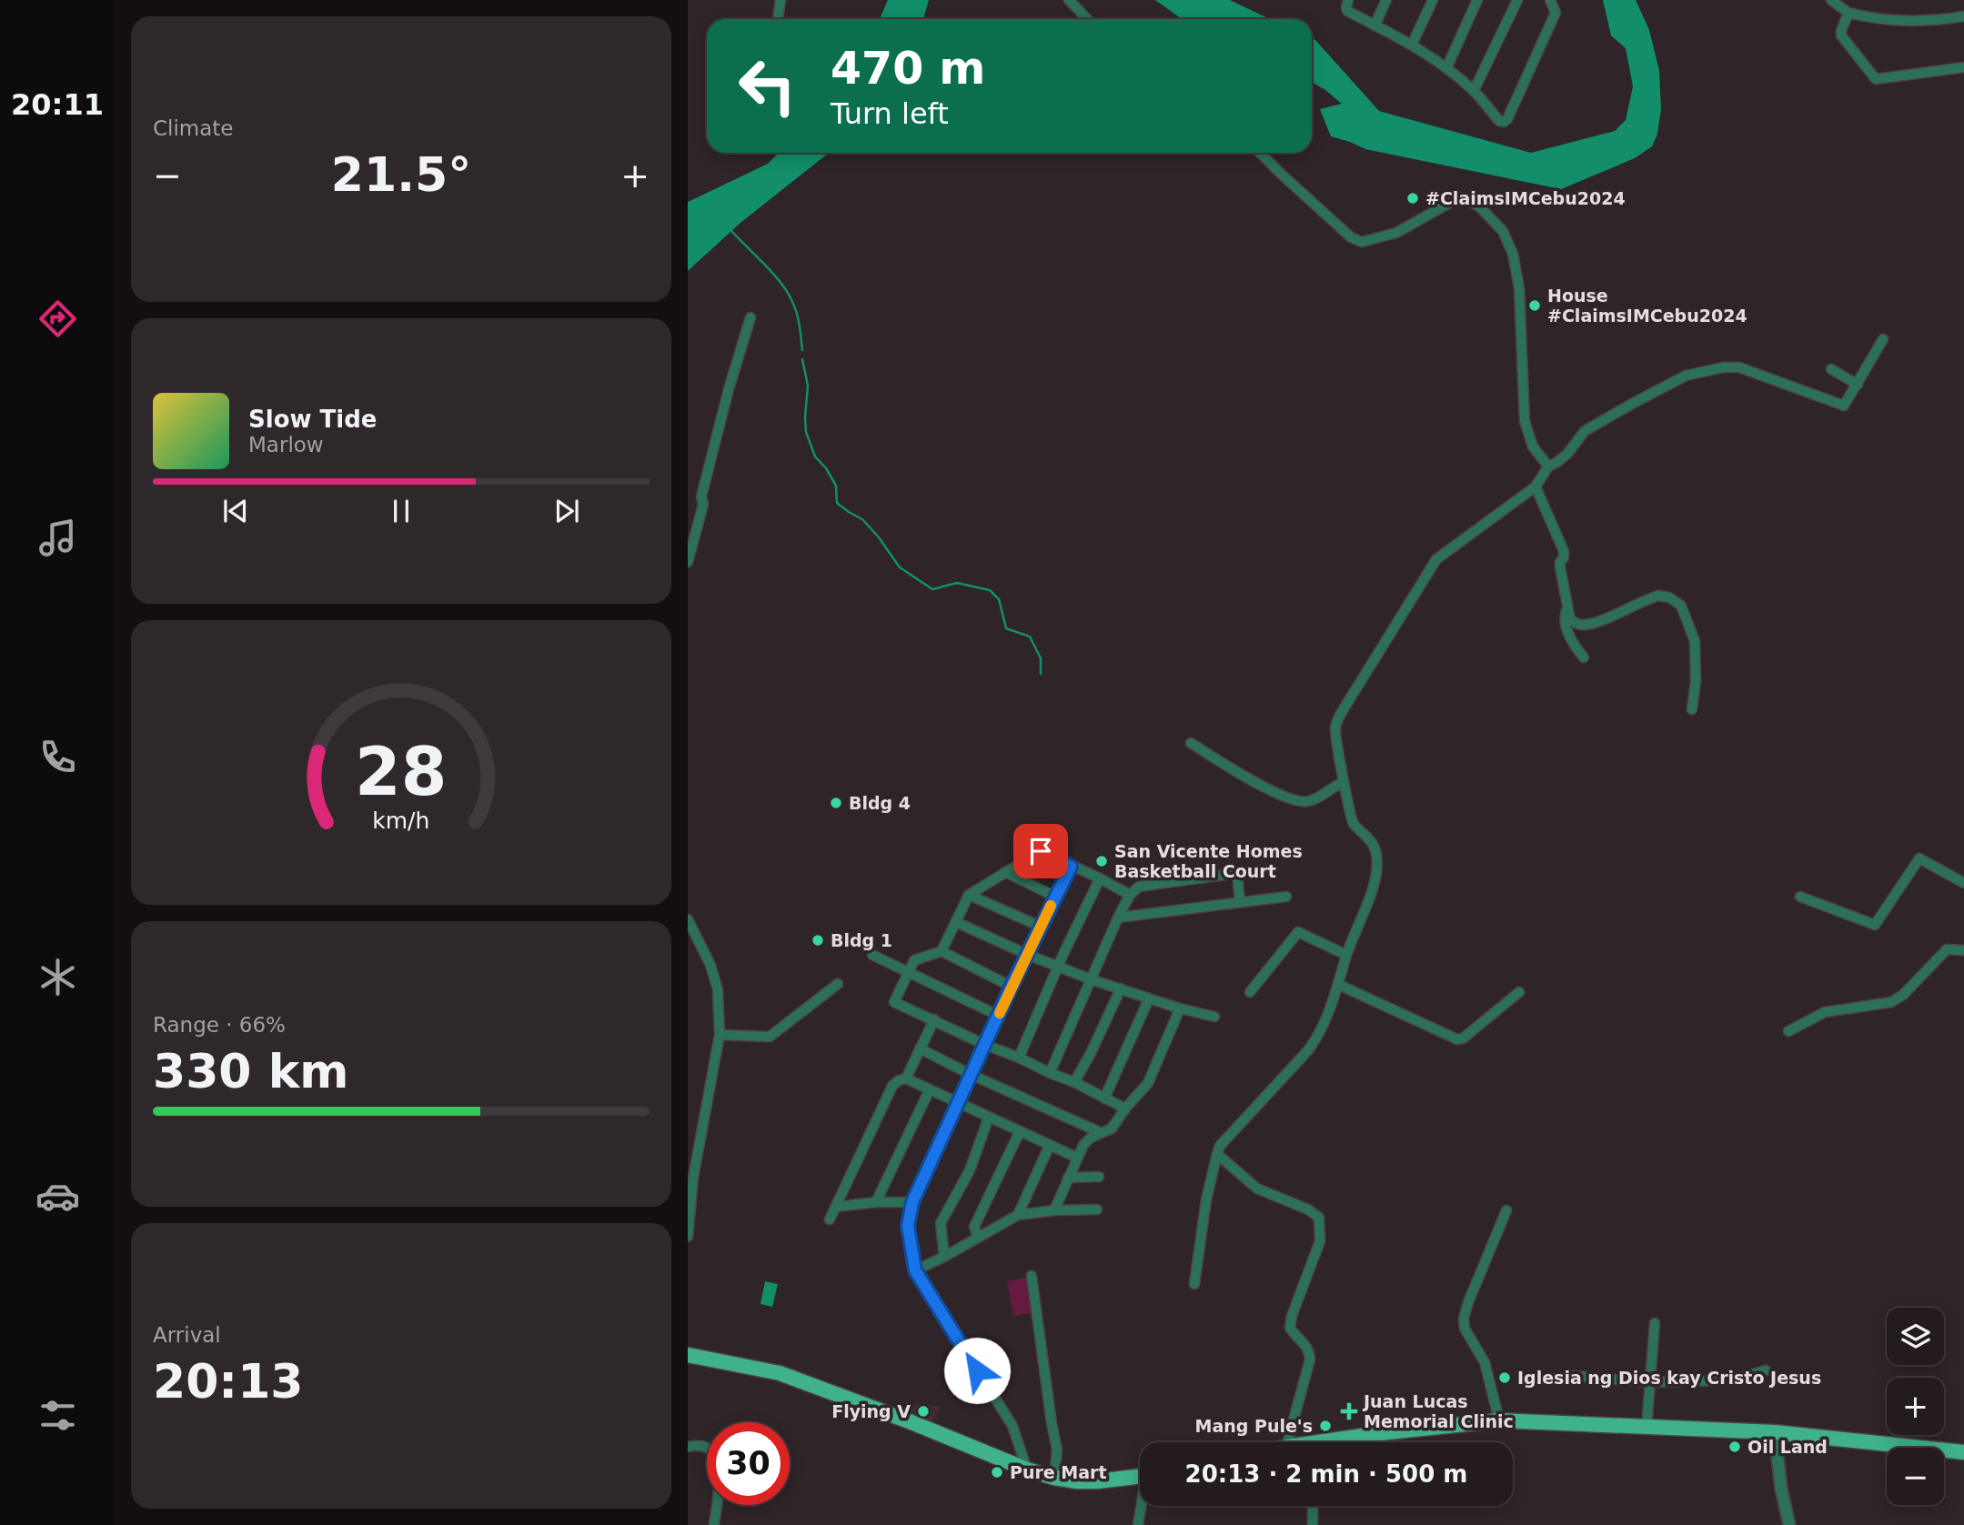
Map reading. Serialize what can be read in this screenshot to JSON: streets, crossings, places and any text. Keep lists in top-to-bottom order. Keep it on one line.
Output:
{"places":{"other":["#ClaimsIMCebu2024","House #ClaimsIMCebu2024","Bldg 4","San Vicente Homes Basketball Court","Bldg 1","Iglesia ng Dios kay Cristo Jesus","Flying V","Mang Pule's","Oil Land","Pure Mart"],"health":["Juan Lucas Memorial Clinic"]},"page":{"tabs":"20:11","tile":["Climate",["Range · 66%","330 km"],["Arrival","20:13"]],"turn":["470 m","Turn left"],"heat":["−","21.5°","+"],"song":["Slow Tide","Marlow"],"map_buttons":["+","−"],"limit":"30","trip":"20:13 · 2 min · 500 m","gauge":["28","km/h"]}}
